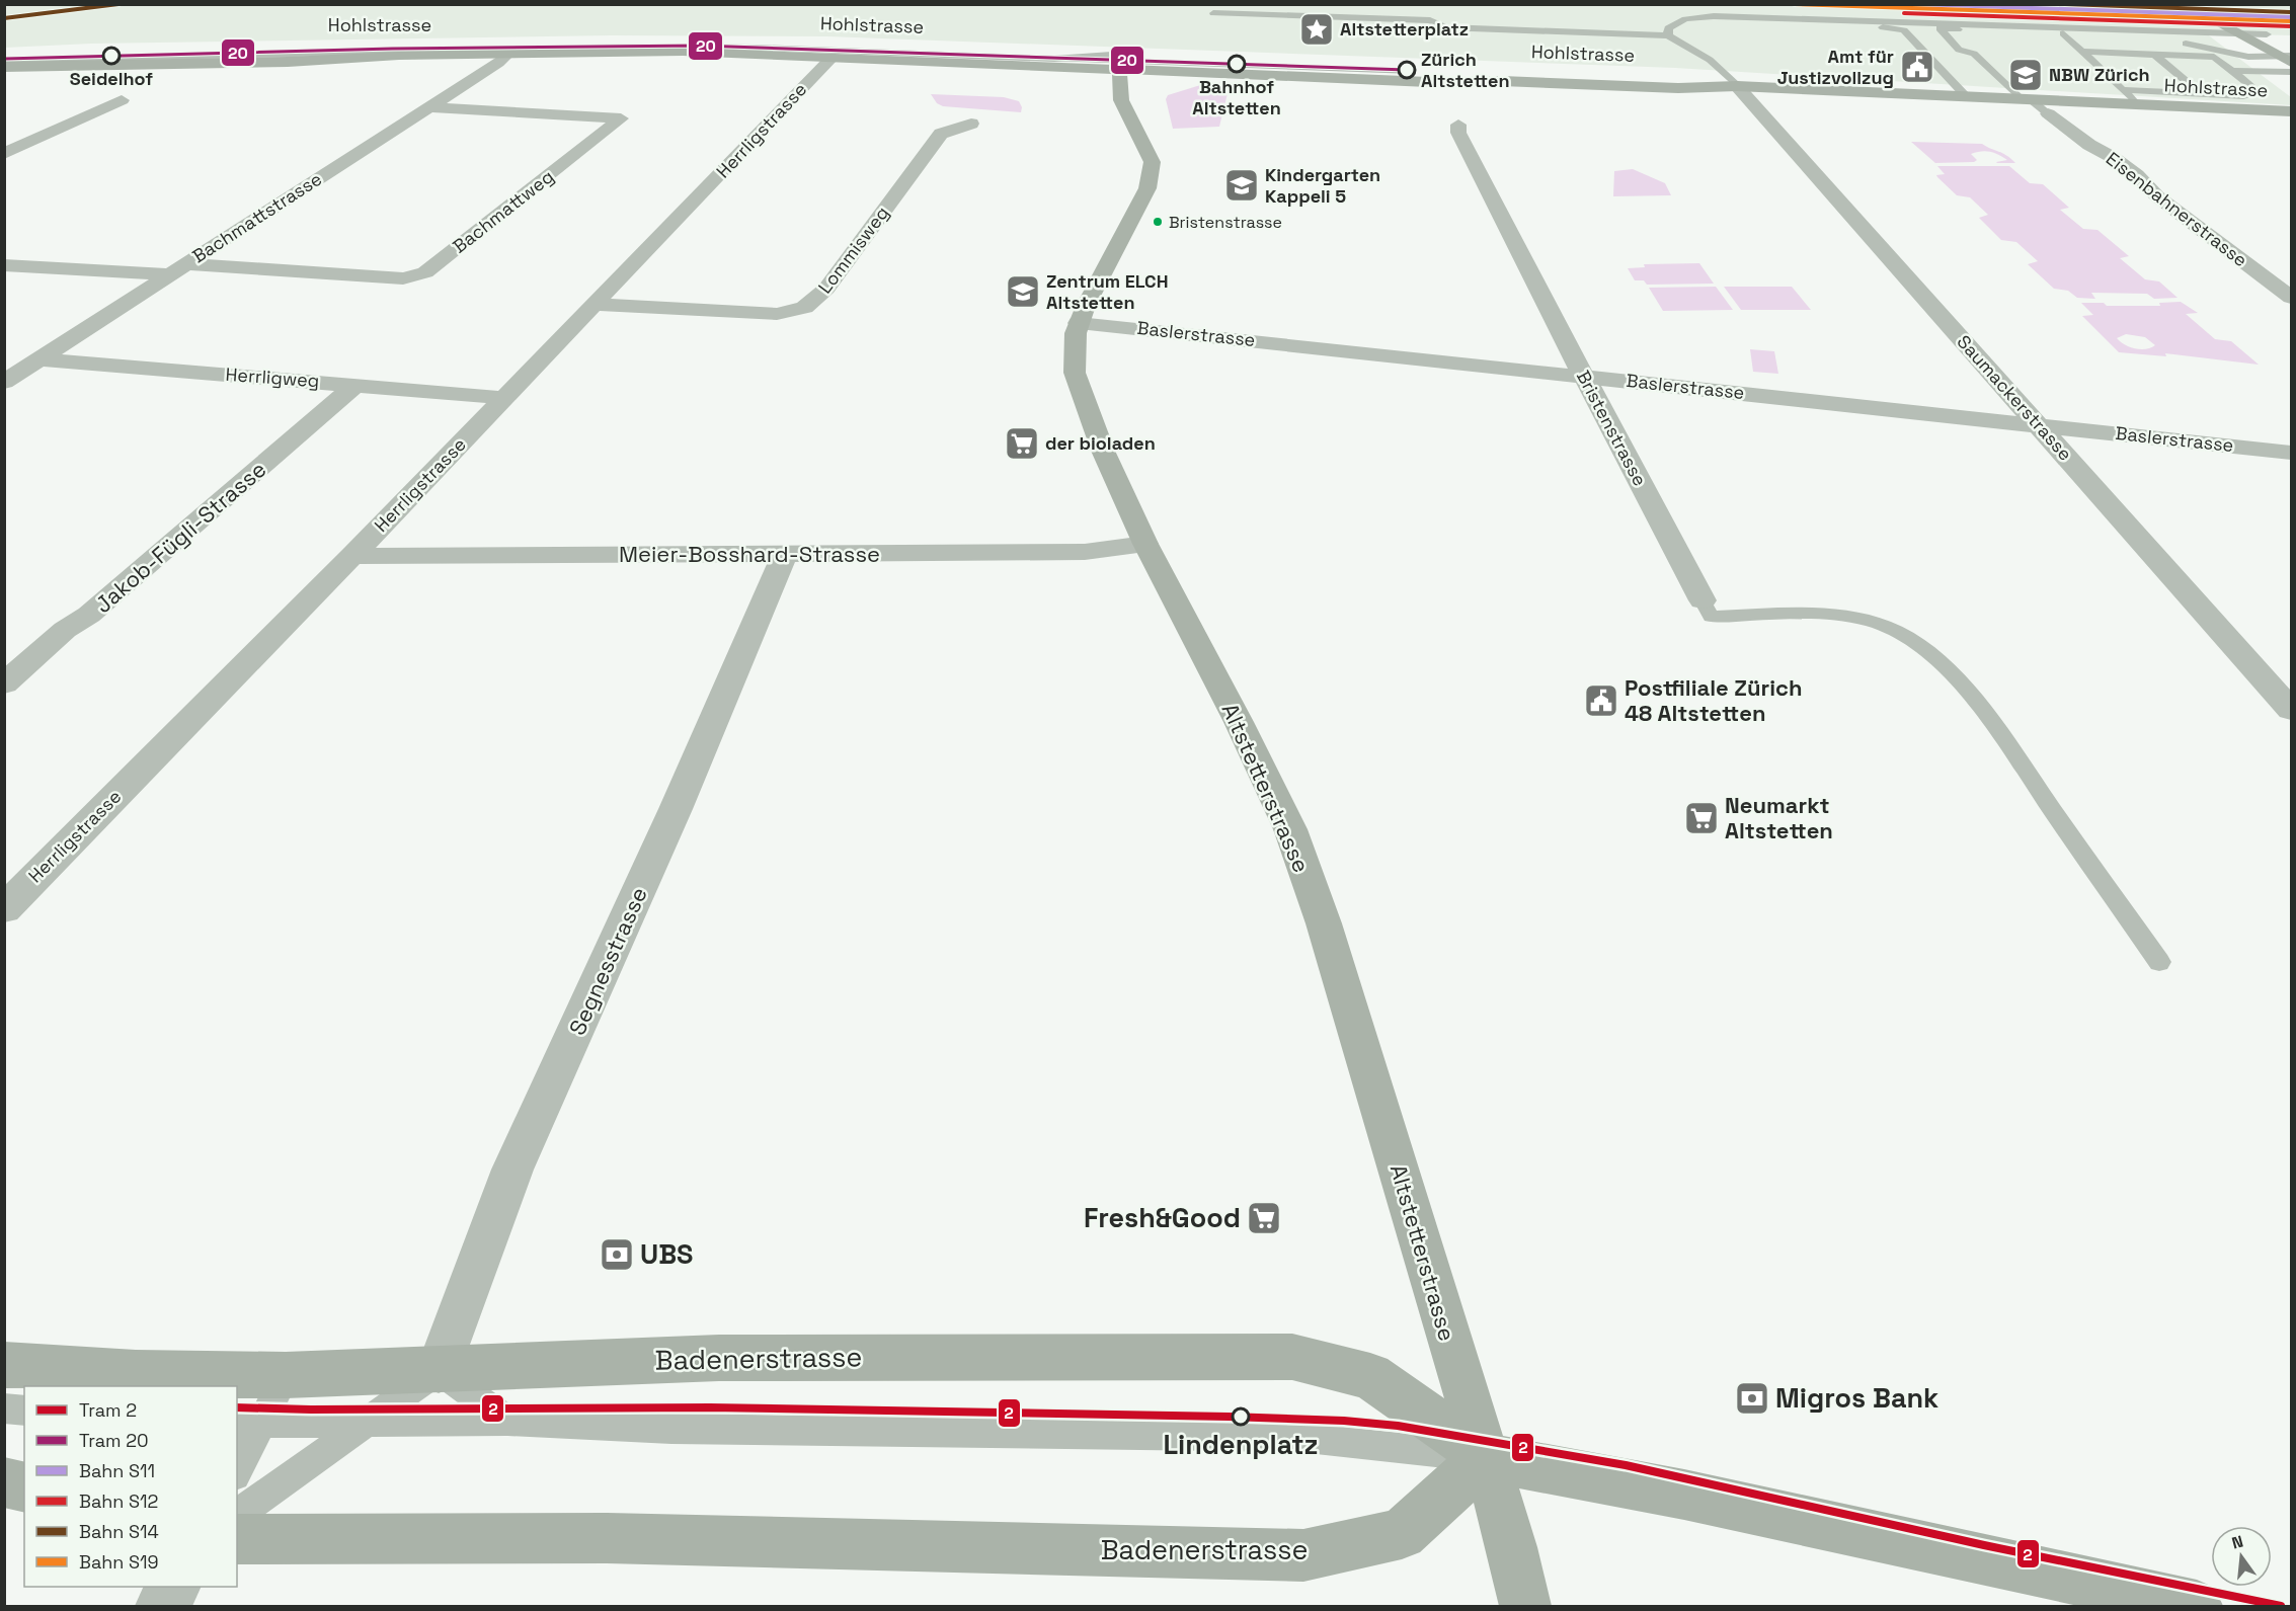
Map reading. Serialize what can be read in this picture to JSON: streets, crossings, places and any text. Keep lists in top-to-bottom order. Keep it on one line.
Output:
{"streets":{"street":["Hohlstrasse","Herrligstrasse","Eisenbahnerstrasse","Bachmattweg","Bachmattstrasse","Lommisweg","Baslerstrasse","Herrligweg","Saumackerstrasse","Bristenstrasse","Jakob-Fügli-Strasse","Meier-Bosshard-Strasse","Altstetterstrasse","Segnesstrasse","Badenerstrasse"]},"crossings":[["Hohlstrasse","Herrligstrasse"],["Hohlstrasse","Eisenbahnerstrasse"],["Hohlstrasse","Bachmattstrasse"],["Hohlstrasse","Saumackerstrasse"],["Hohlstrasse","Altstetterstrasse"],["Herrligstrasse","Lommisweg"],["Herrligstrasse","Herrligweg"],["Herrligstrasse","Meier-Bosshard-Strasse"],["Bachmattweg","Bachmattstrasse"],["Bachmattstrasse","Herrligweg"],["Baslerstrasse","Saumackerstrasse"],["Baslerstrasse","Bristenstrasse"],["Baslerstrasse","Altstetterstrasse"],["Herrligweg","Jakob-Fügli-Strasse"],["Meier-Bosshard-Strasse","Altstetterstrasse"],["Meier-Bosshard-Strasse","Segnesstrasse"],["Altstetterstrasse","Badenerstrasse"],["Segnesstrasse","Badenerstrasse"]],"places":{"place":["Altstetterplatz"],"other":["Seidelhof","Bahnhof Altstetten","Zürich Altstetten","Bristenstrasse","Lindenplatz"],"public building":["Amt für Justizvollzug","Postfiliale Zürich 48 Altstetten"],"school or university":["NBW Zürich","Kindergarten Kappeli 5","Zentrum ELCH Altstetten"],"supermarket":["der bioladen","Neumarkt Altstetten","Fresh&Good"],"bank":["UBS","Migros Bank"]},"lines":["rail line S11","rail line S14","rail line S19","rail line S12","tram line 20","tram line 2"],"legend":["Tram 2","Tram 20","Bahn S11","Bahn S12","Bahn S14","Bahn S19"],"north":"top"}
